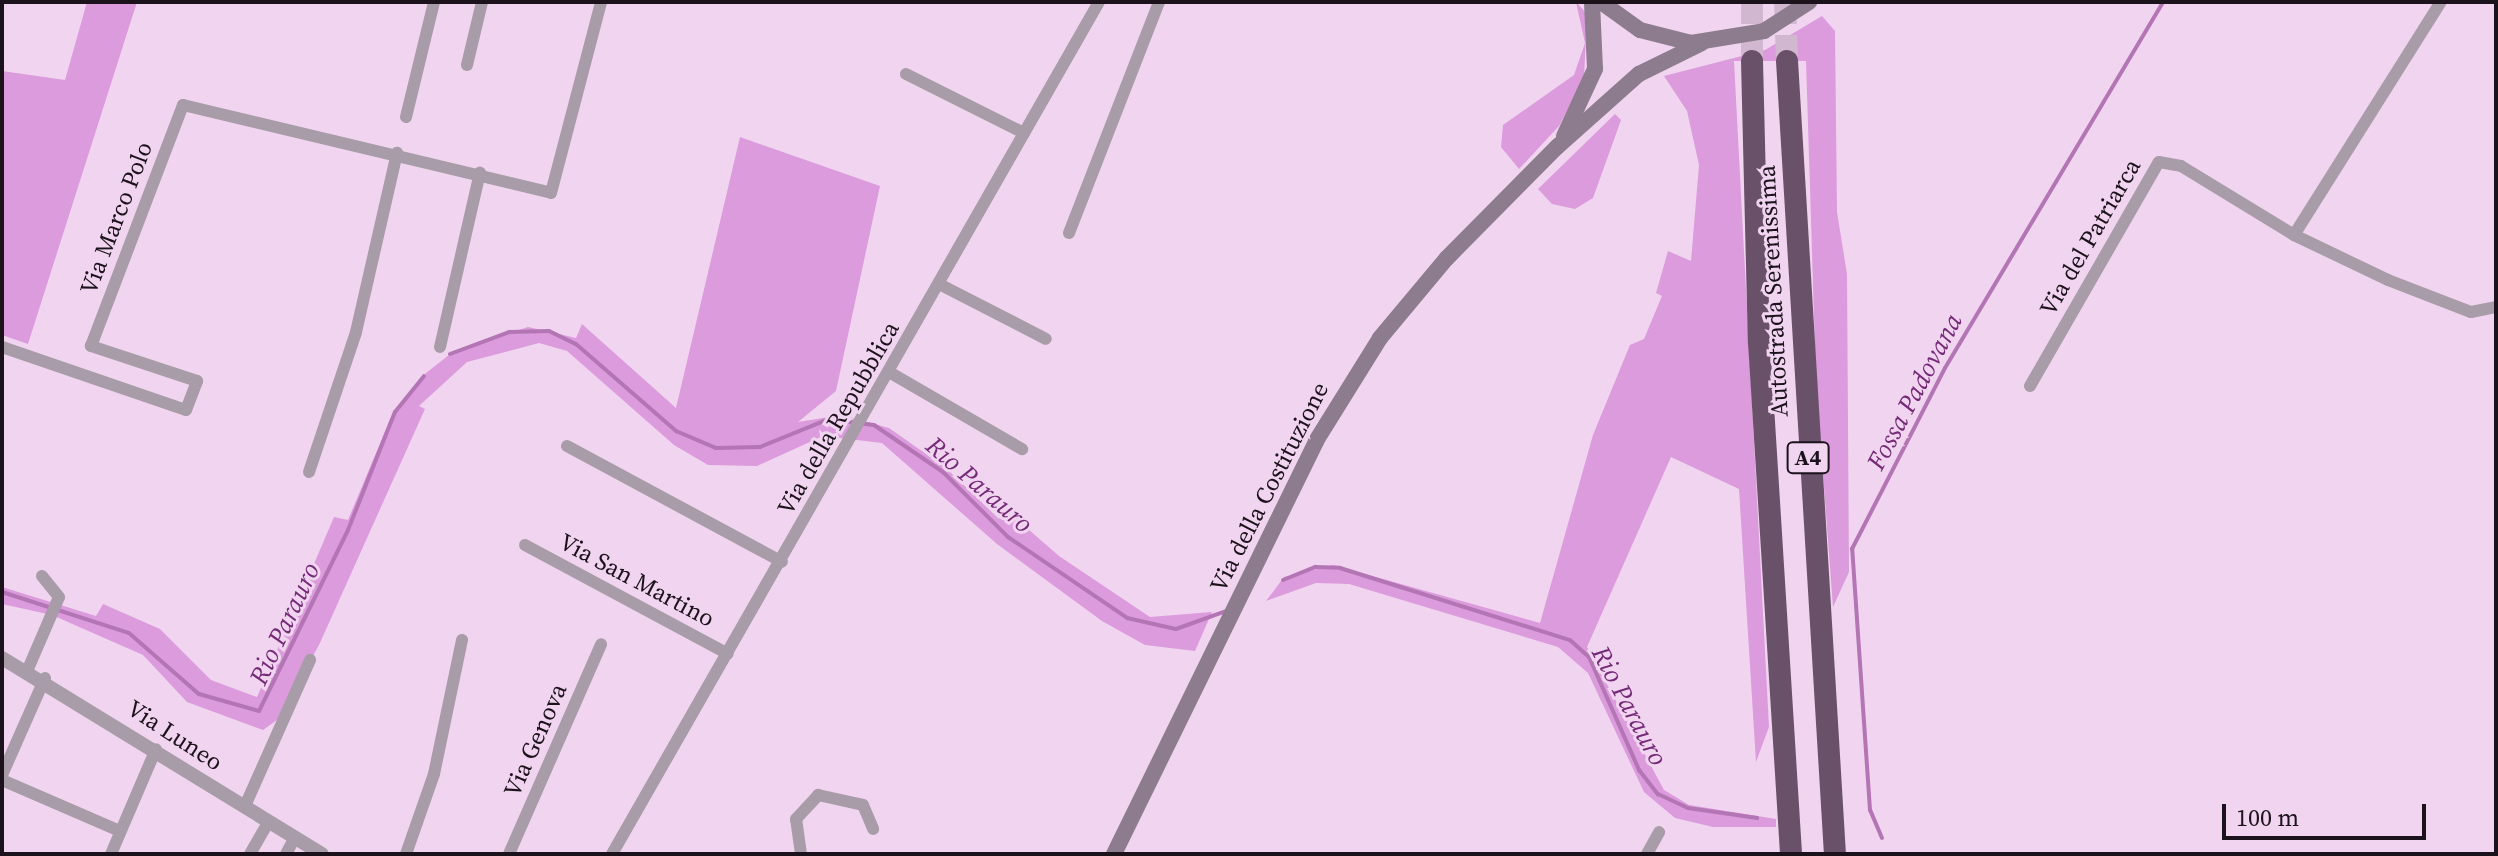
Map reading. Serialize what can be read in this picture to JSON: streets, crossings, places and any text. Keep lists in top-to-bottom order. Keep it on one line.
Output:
{"streets":{"highway":["Autostrada Serenissima","A4"],"main road":["Via della Costituzione"],"street":["Via Marco Polo","Via del Patriarca","Via della Repubblica","Via San Martino","Via Luneo","Via Genova"]},"crossings":[["Via della Repubblica","Via San Martino"]],"water":["Fossa Padovana","Rio Parauro"],"scale_bar":"100 m"}
